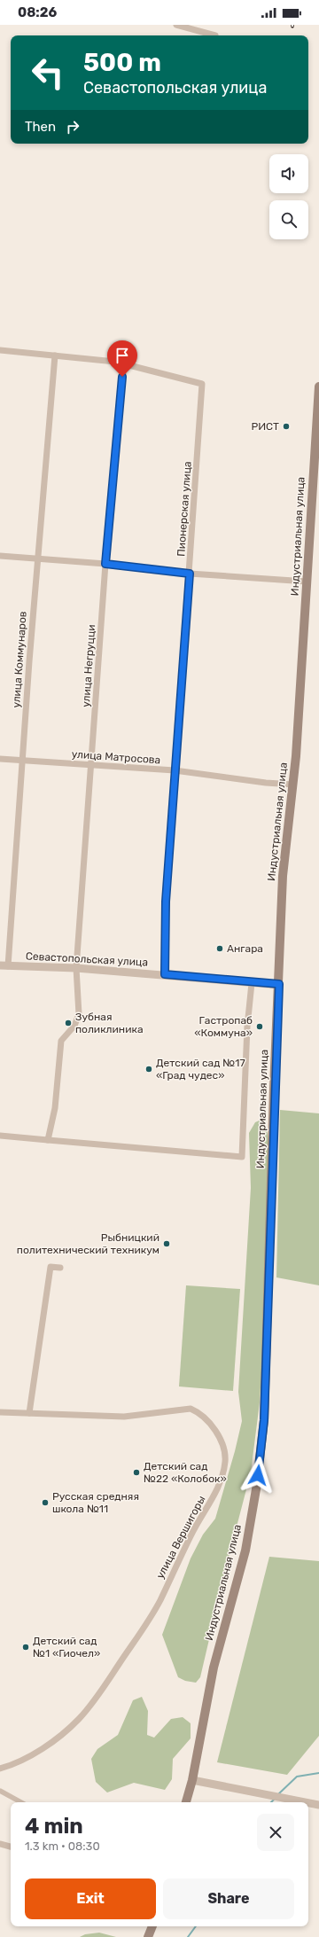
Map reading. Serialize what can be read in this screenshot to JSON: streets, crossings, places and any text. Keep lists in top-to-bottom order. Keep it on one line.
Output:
{"streets":{"main road":["Индустриальная улица"],"street":["Пионерская улица","улица Коммунаров","улица Негруцци","улица Матросова","Севастопольская улица","улица Вершигоры"]},"crossings":[["Пионерская улица","улица Негруцци"],["Пионерская улица","улица Матросова"],["Пионерская улица","Севастопольская улица"],["Индустриальная улица","улица Матросова"],["Индустриальная улица","Севастопольская улица"],["улица Коммунаров","улица Матросова"],["улица Коммунаров","Севастопольская улица"],["улица Негруцци","улица Матросова"],["улица Негруцци","Севастопольская улица"]],"places":["РИСТ","Ангара","Зубная поликлиника","Гастропаб «Коммуна»","Детский сад №17 «Град чудес»","Рыбницкий политехнический техникум","Детский сад №22 «Колобок»","Русская средняя школа №11","Детский сад №1 «Гиочел»"],"page":{"status":"08:26","turn":["500 m","Севастопольская улица"],"then":"Then","heading":["4 min","1.3 km · 08:30"],"buttons":["Exit","Share"]}}
